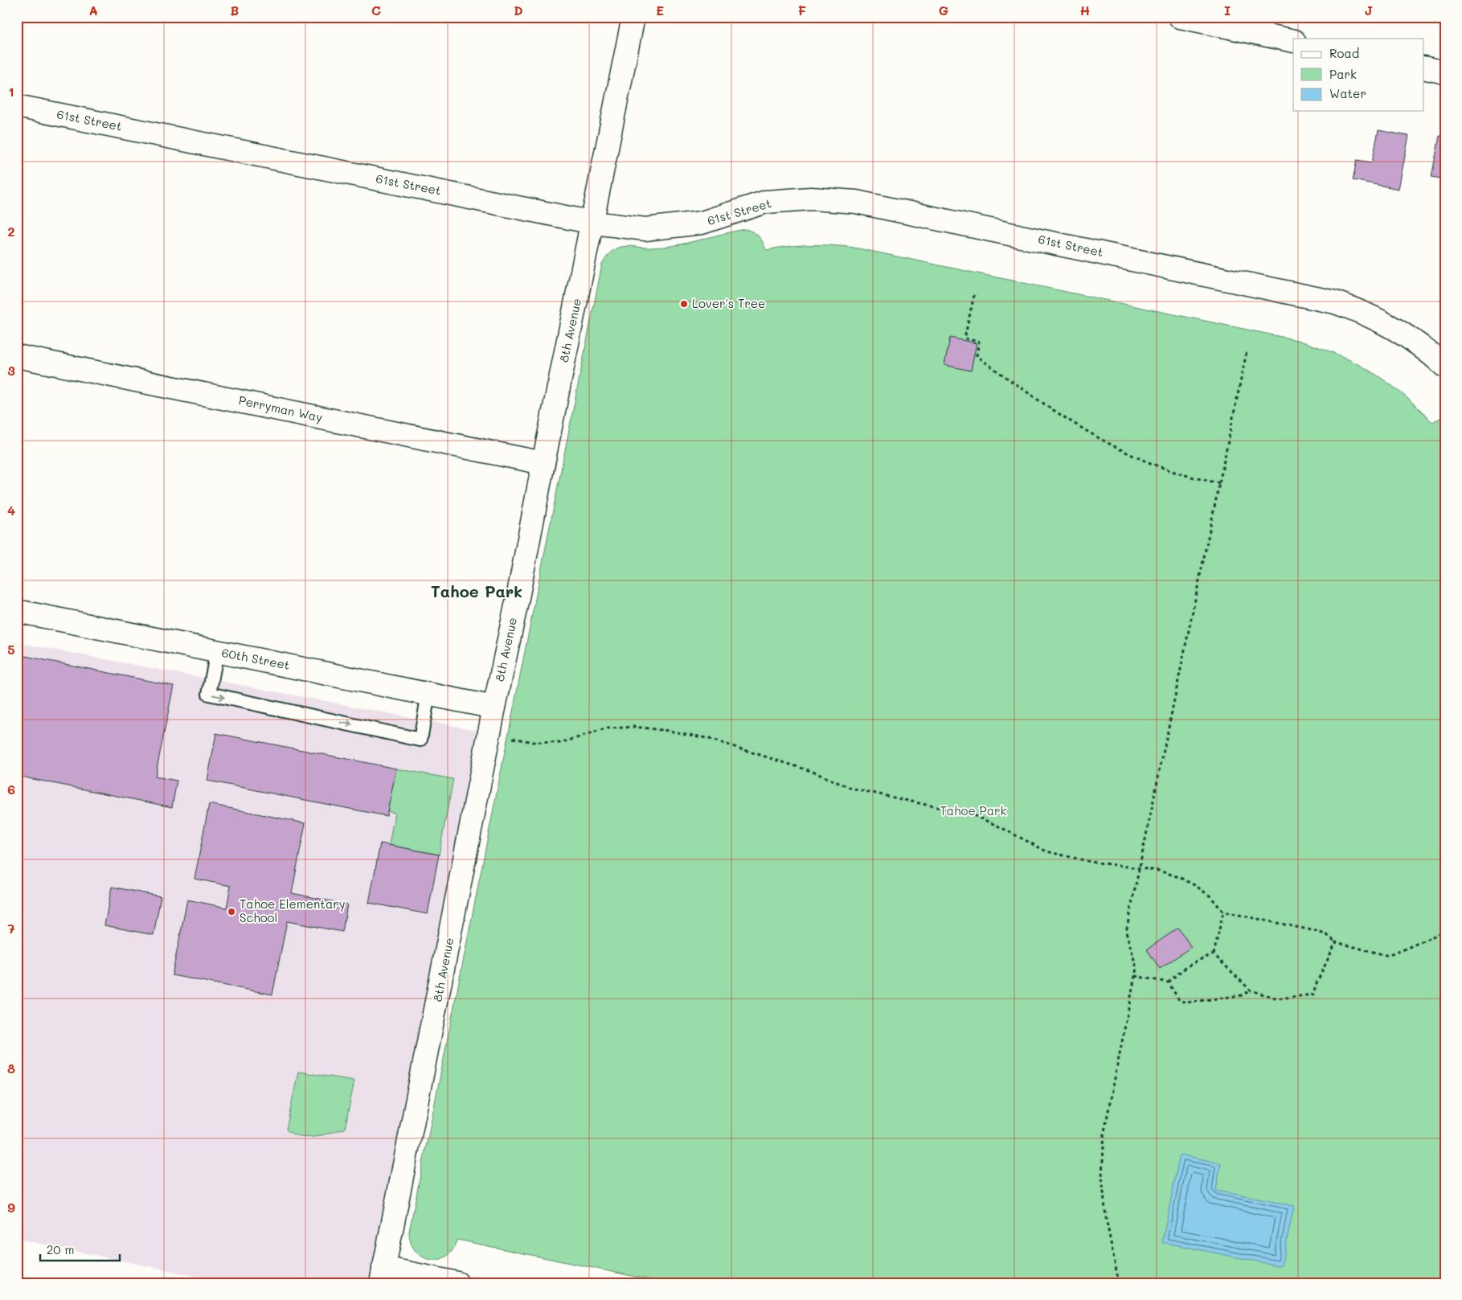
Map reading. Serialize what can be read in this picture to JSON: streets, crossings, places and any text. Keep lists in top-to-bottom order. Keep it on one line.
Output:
{"streets":{"street":["61st Street","8th Avenue","Perryman Way","60th Street"]},"crossings":[["61st Street","8th Avenue"],["8th Avenue","Perryman Way"],["8th Avenue","60th Street"]],"districts":["Tahoe Park"],"parks":["Tahoe Park"],"places":["Lover's Tree","Tahoe Elementary School"],"legend":["Road","Park","Water"],"scale_bar":"20 m","grid":{"columns":["A","B","C","D","E","F","G","H","I","J"],"rows":["1","2","3","4","5","6","7","8","9"]}}
